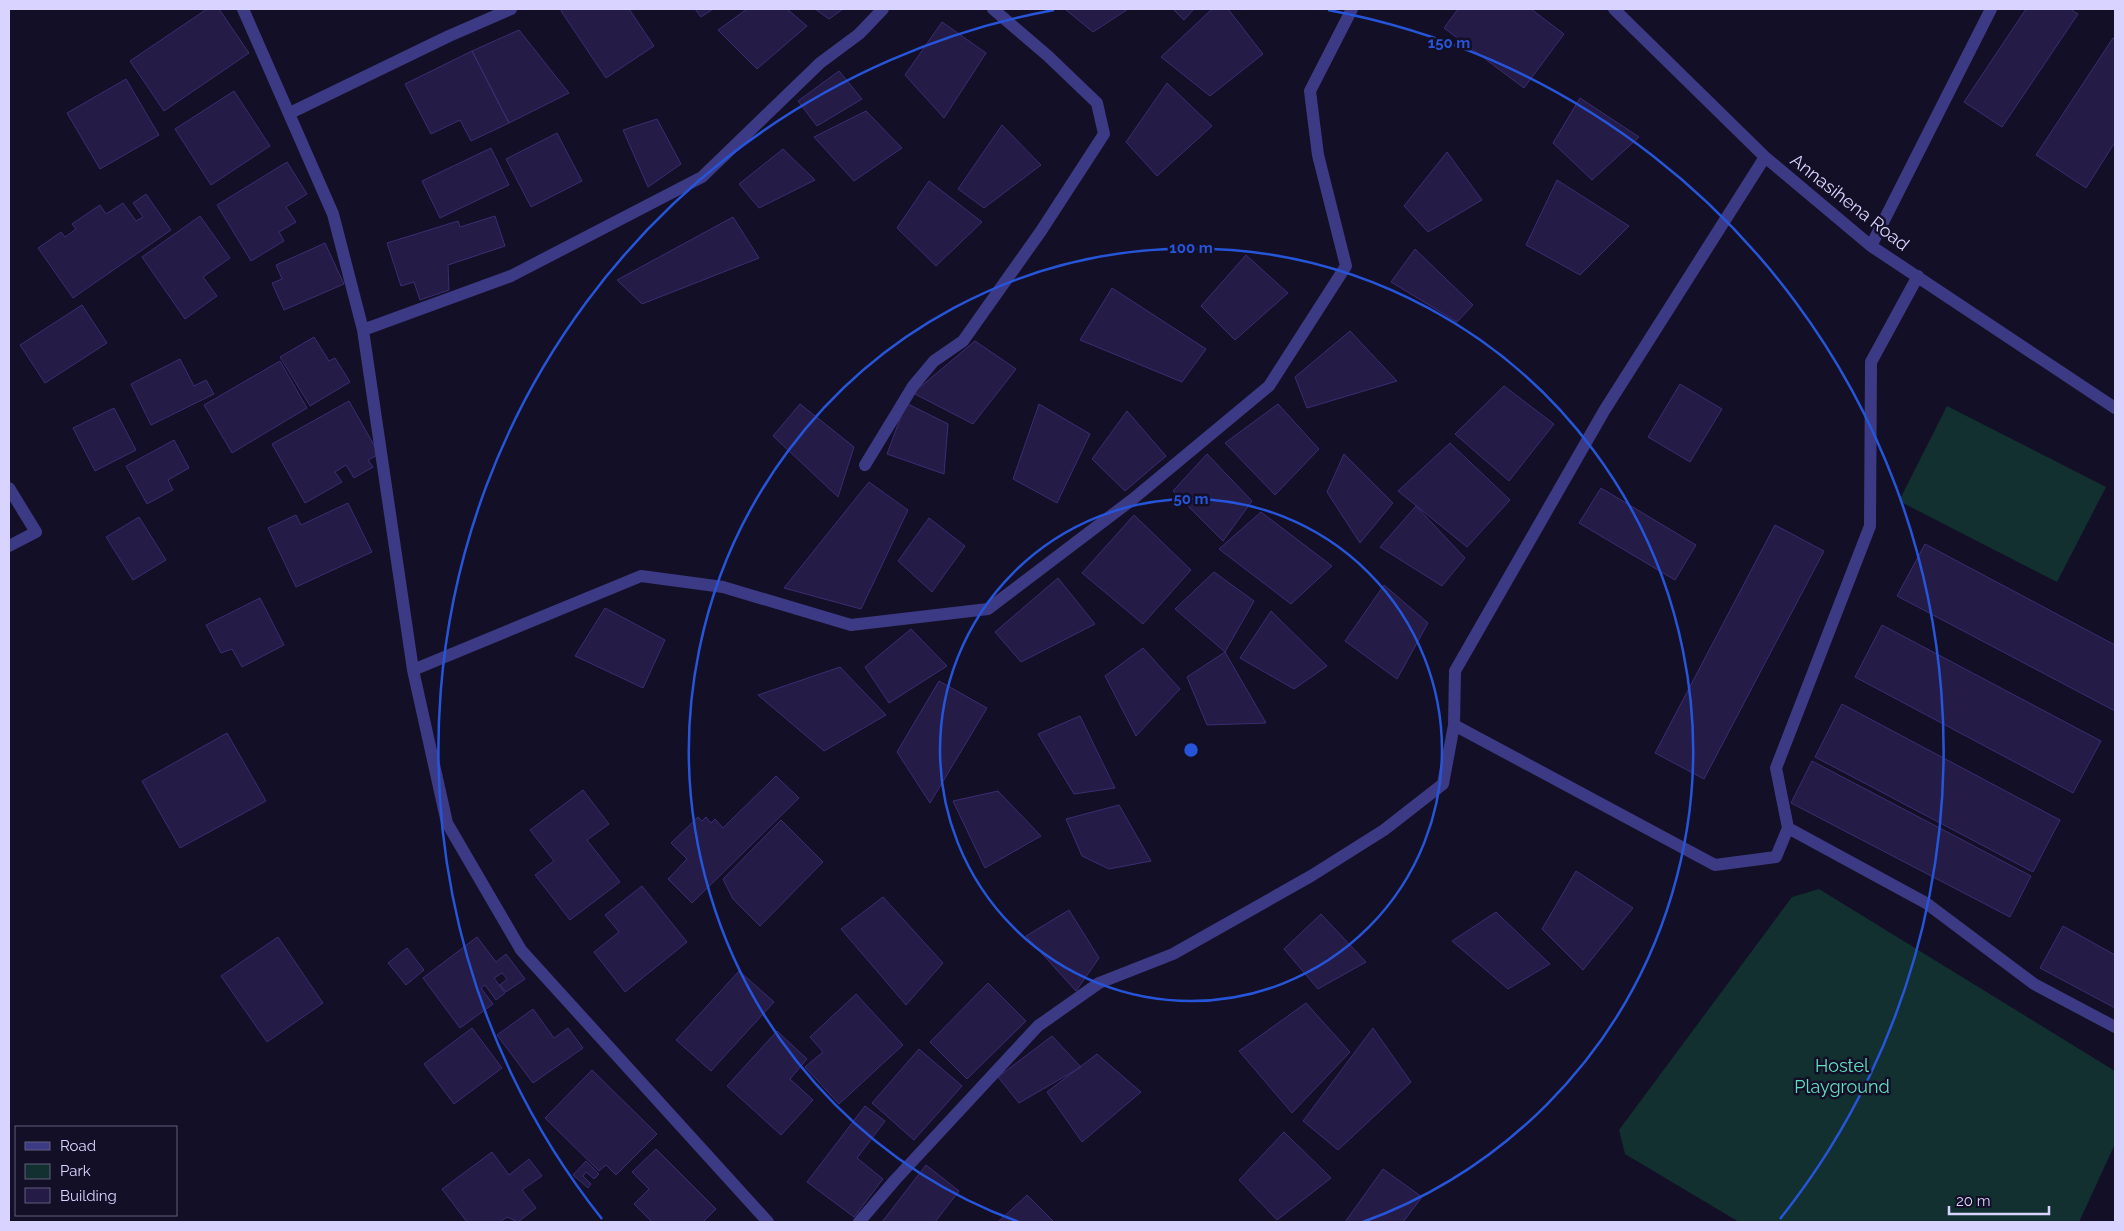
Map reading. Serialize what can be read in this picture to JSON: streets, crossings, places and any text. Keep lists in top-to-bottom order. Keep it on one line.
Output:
{"streets":{"street":["Annasihena Road"]},"parks":["Hostel Playground"],"legend":["Road","Park","Building"],"scale_bar":"20 m","rings":["150 m","100 m","50 m"]}
